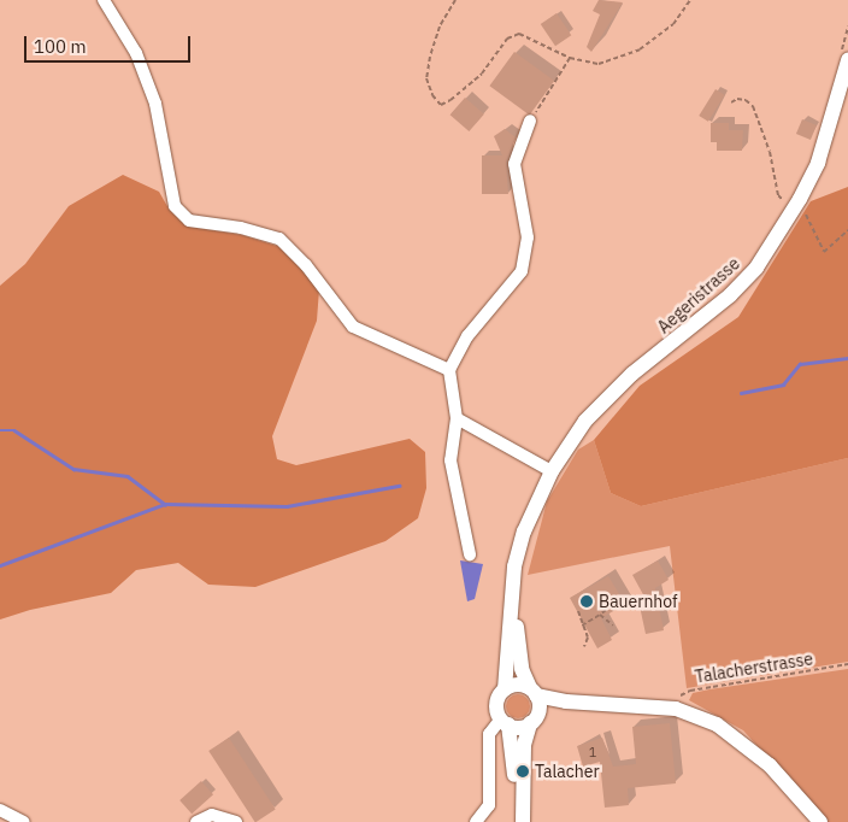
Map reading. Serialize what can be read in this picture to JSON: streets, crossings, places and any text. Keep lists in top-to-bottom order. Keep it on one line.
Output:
{"streets":{"main road":["Aegeristrasse"],"path":["Talacherstrasse"]},"places":["Bauernhof","Talacher"],"house_numbers":["1"],"scale_bar":"100 m"}
